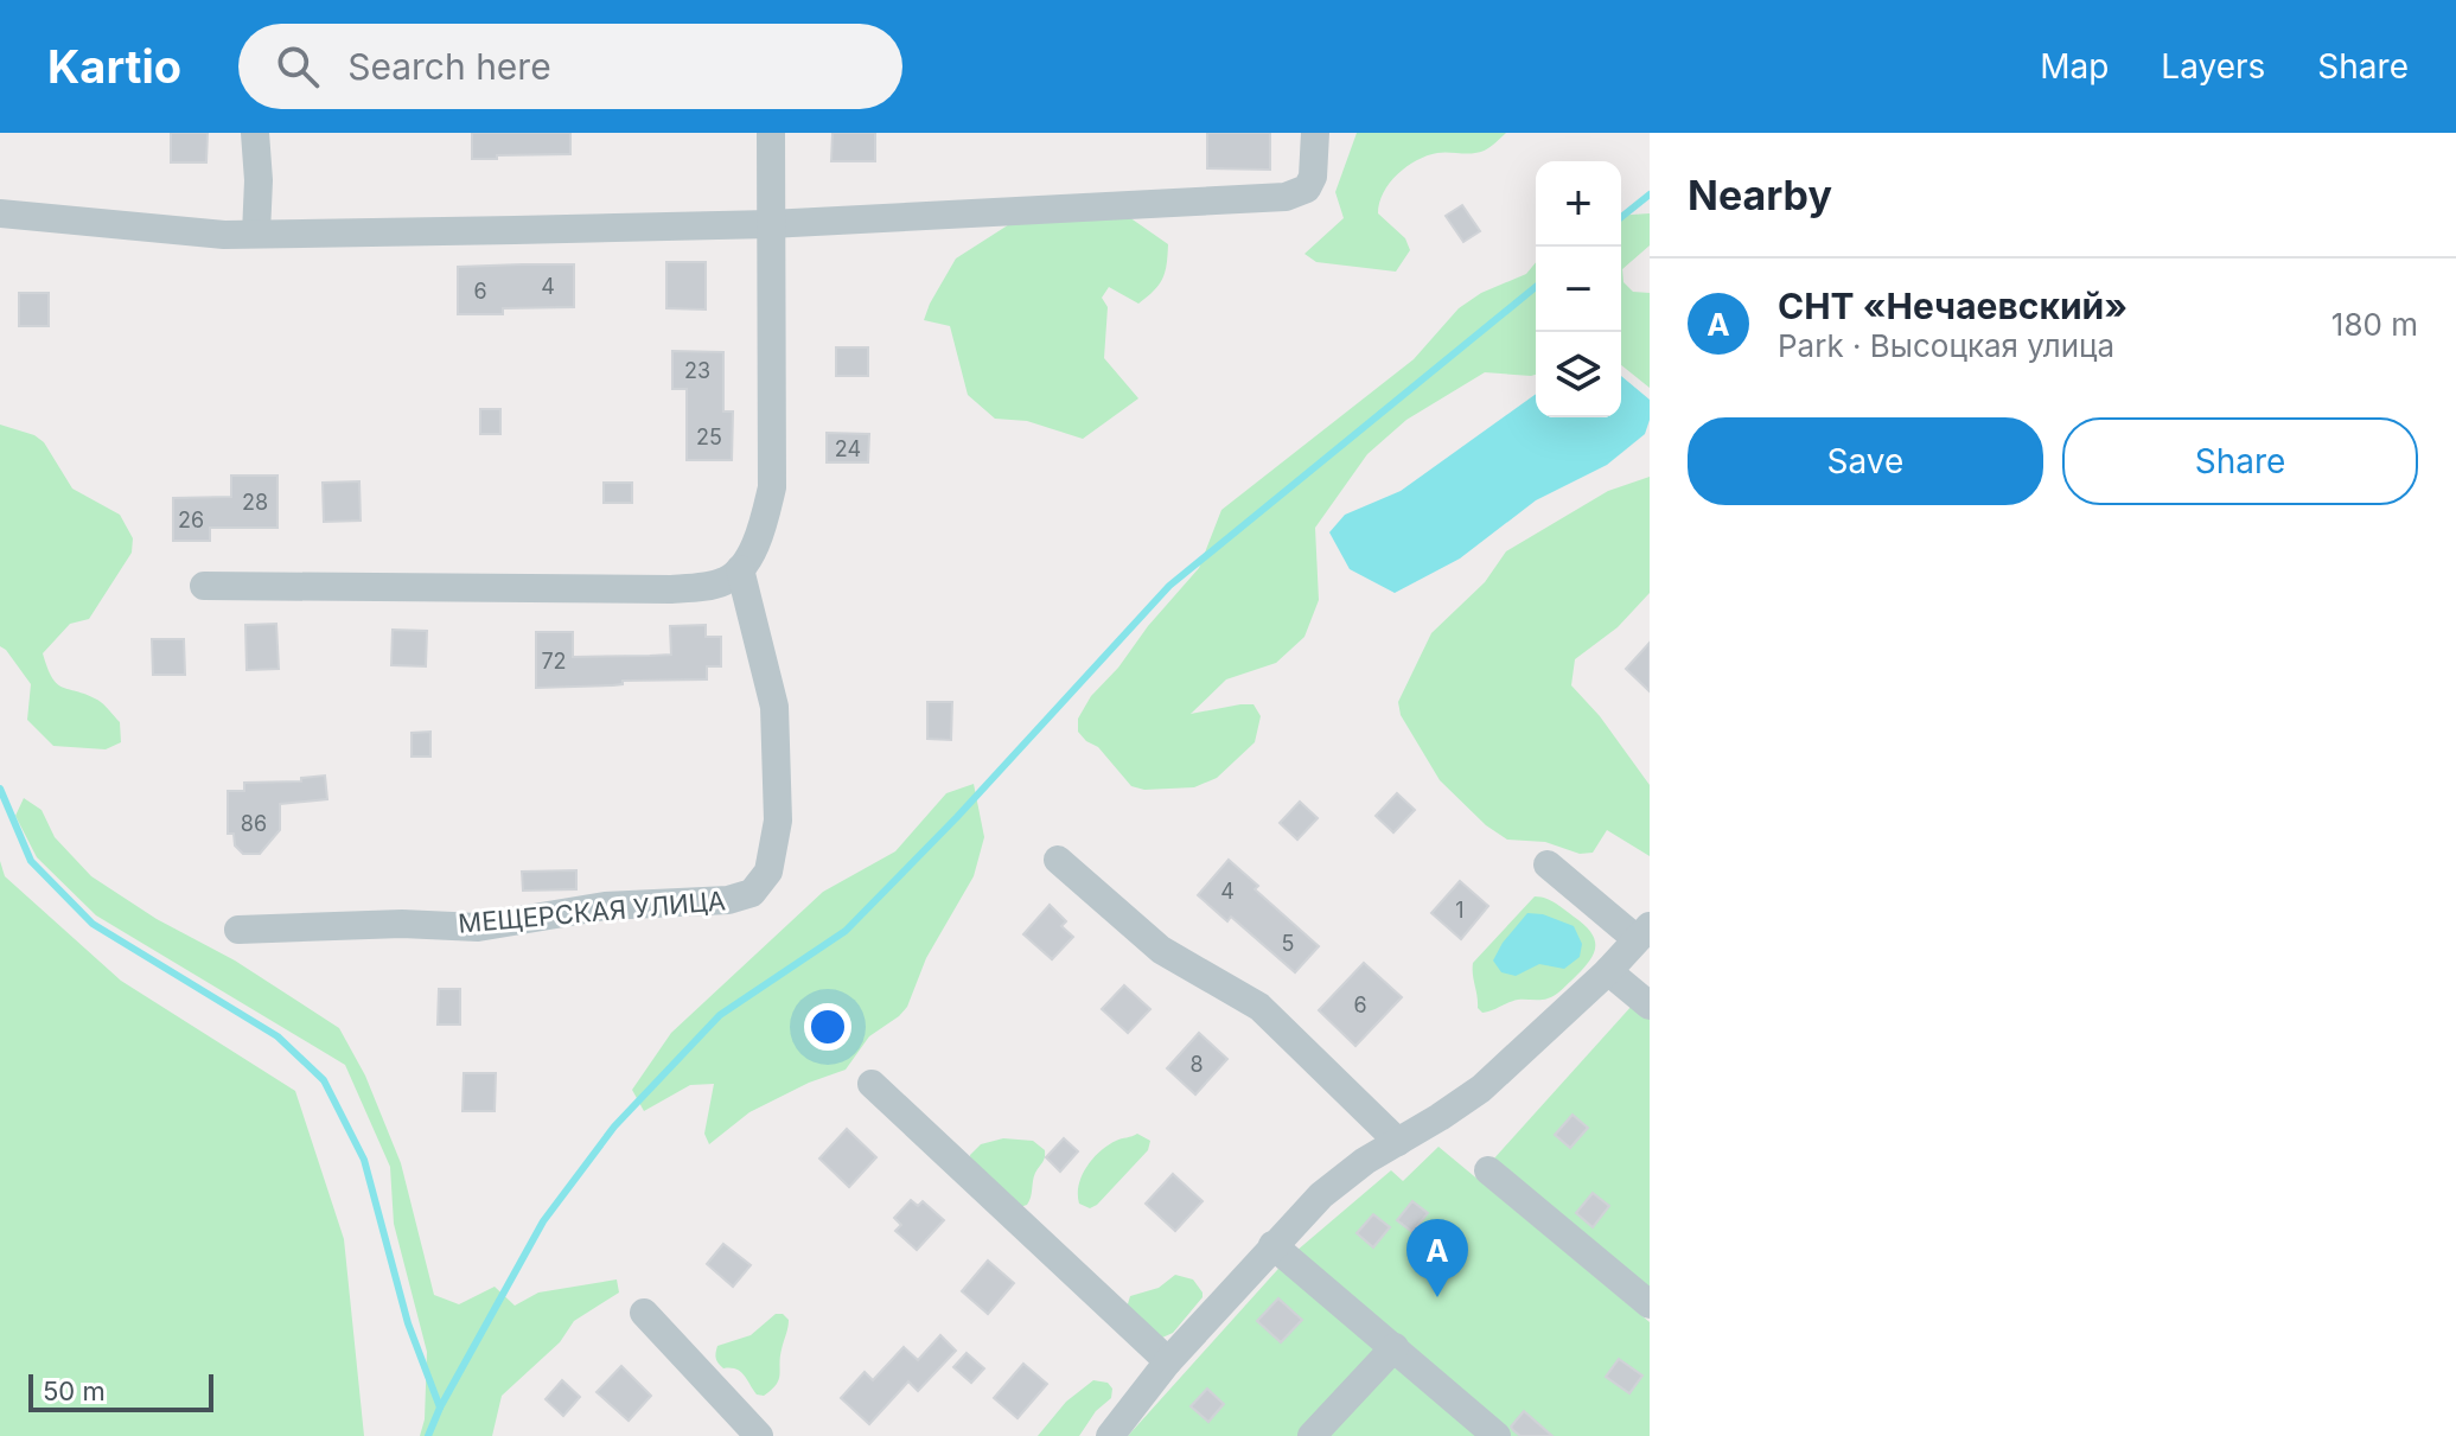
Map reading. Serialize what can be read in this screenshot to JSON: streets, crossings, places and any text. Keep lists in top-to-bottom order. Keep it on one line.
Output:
{"streets":{"street":["МЕЩЕРСКАЯ УЛИЦА"]},"house_numbers":["4","6","23","25","24","28","26","72","86","4","1","5","6","8"],"scale_bar":"50 m","page":{"header":"Kartio","search":"Search here","nav":["Map","Layers","Share"],"heading":"Nearby","map_buttons":["+","−"],"list":[{"mark":"A","name":"СНТ «Нечаевский»","note":"Park · Высоцкая улица","value":"180 m"}],"buttons":["Save","Share"],"pins":"A","scale":"50 m"}}
